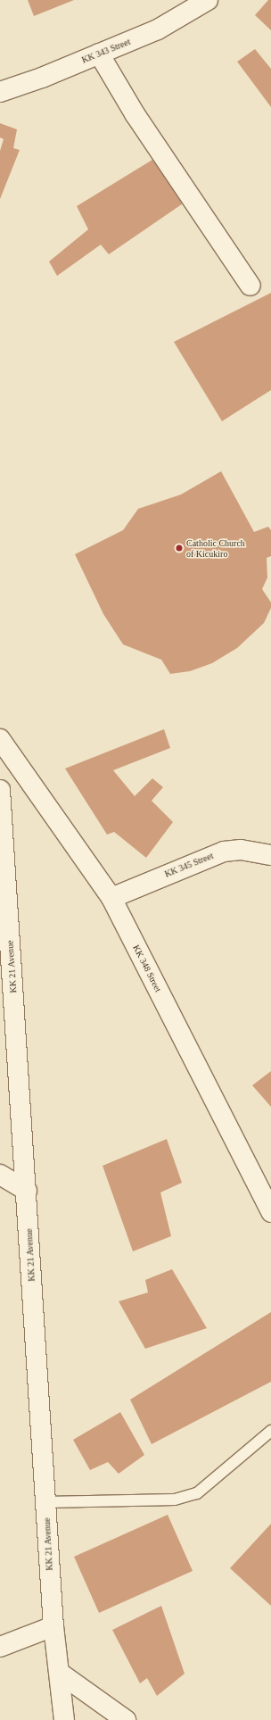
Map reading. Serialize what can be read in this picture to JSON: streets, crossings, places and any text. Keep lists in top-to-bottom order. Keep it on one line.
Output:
{"streets":{"street":["KK 343 Street","KK 345 Street","KK 21 Avenue","KK 348 Street"]},"crossings":[["KK 345 Street","KK 348 Street"]],"places":["Catholic Church of Kicukiro"]}
